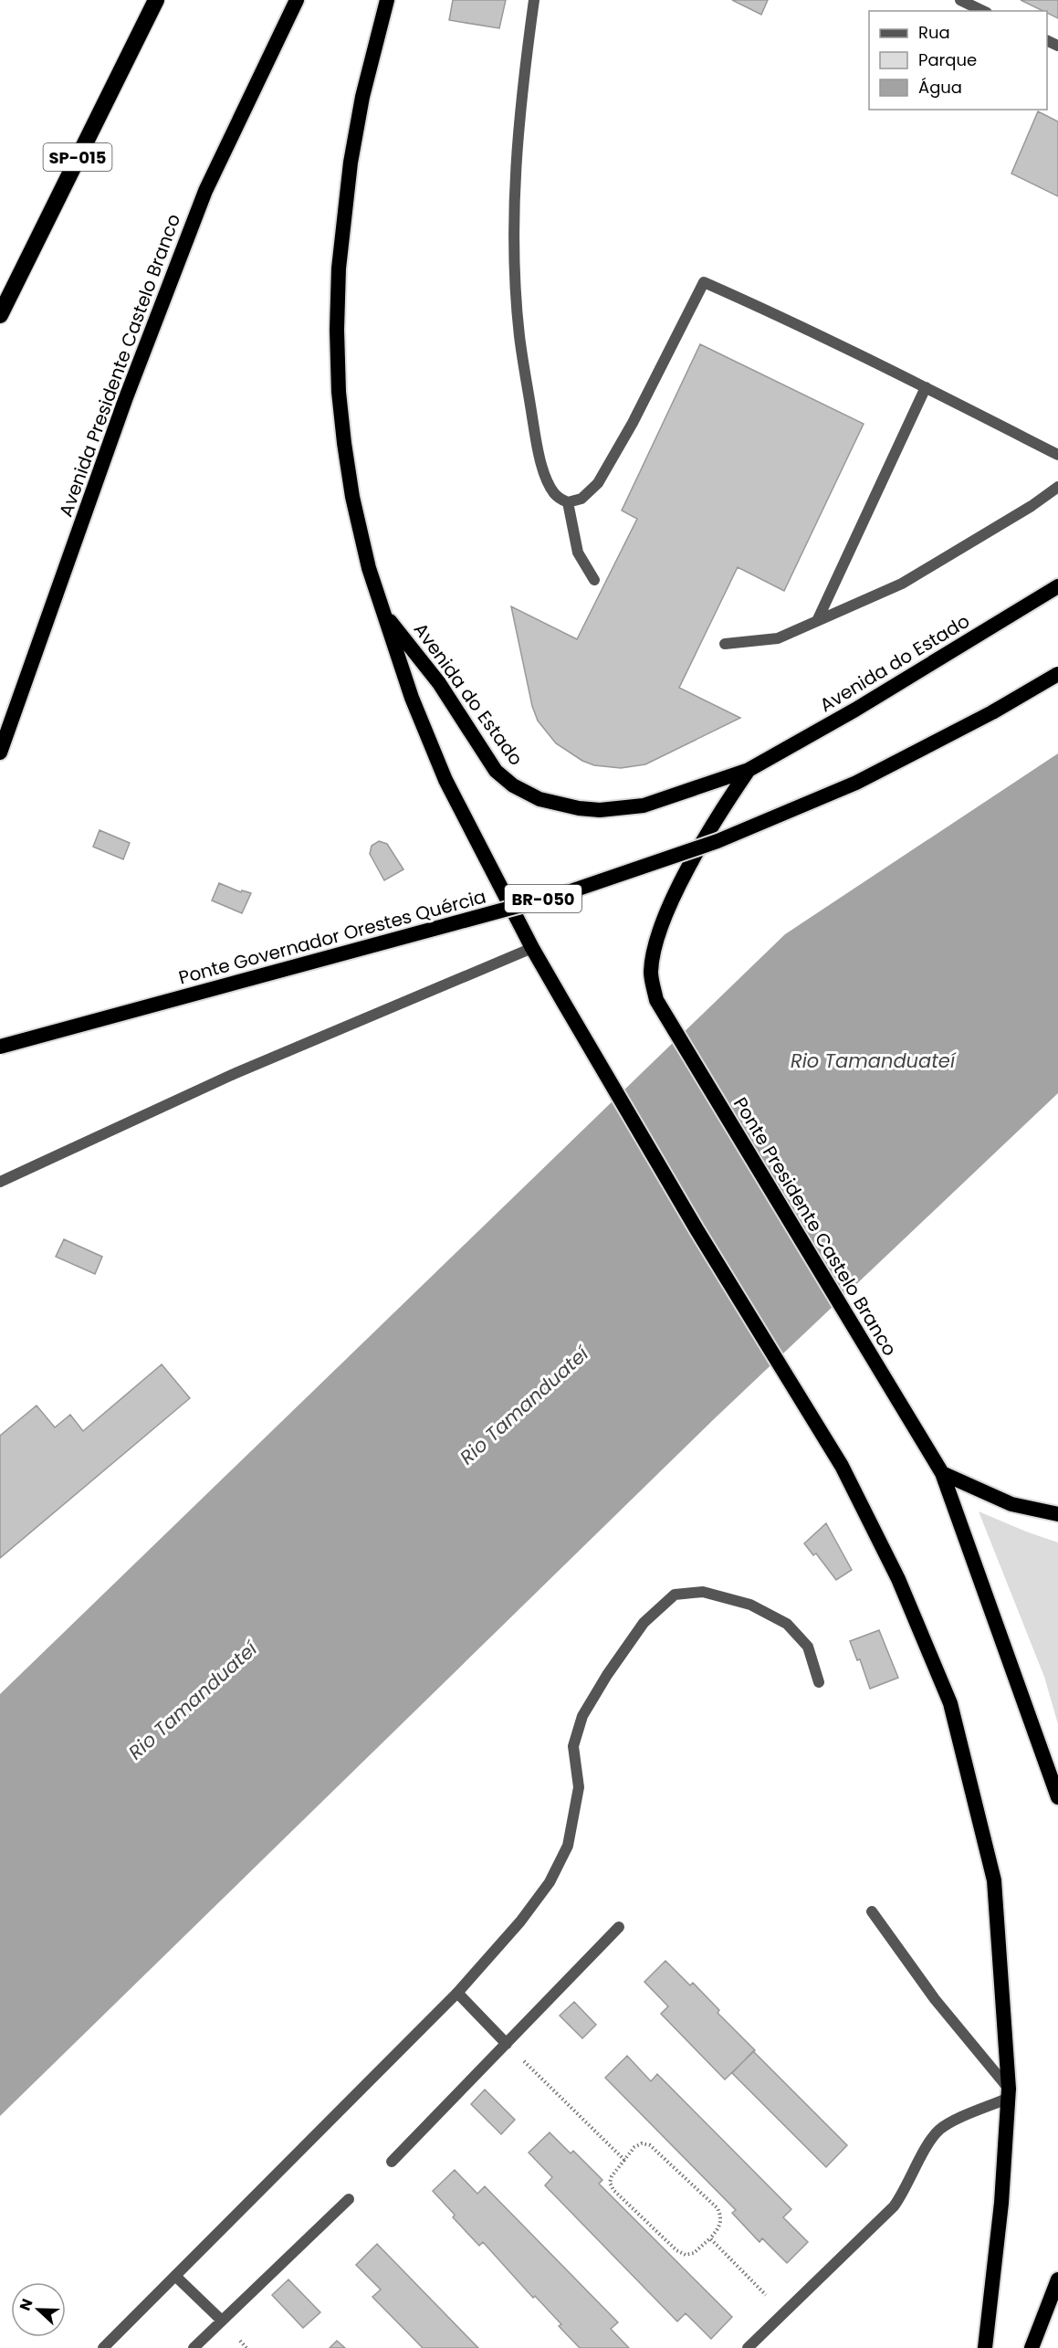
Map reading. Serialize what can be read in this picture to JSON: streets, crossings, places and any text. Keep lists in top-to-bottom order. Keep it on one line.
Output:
{"streets":{"highway":["SP-015","Avenida Presidente Castelo Branco","Avenida do Estado","BR-050","Ponte Governador Orestes Quércia","Ponte Presidente Castelo Branco"]},"crossings":[["Avenida do Estado","Ponte Presidente Castelo Branco"]],"water":["Rio Tamanduateí"],"legend":["Rua","Parque","Água"],"north":"left"}
